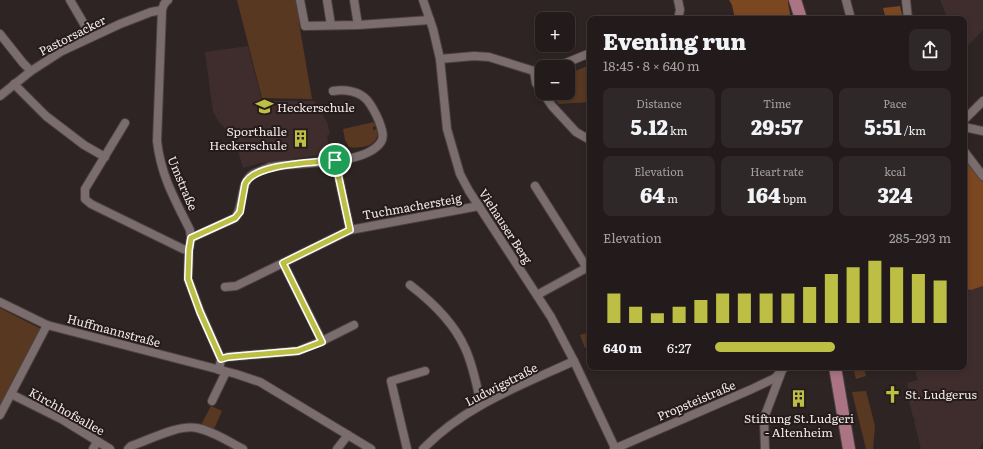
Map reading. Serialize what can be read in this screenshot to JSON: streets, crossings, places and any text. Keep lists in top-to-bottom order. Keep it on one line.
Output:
{"streets":{"street":["Pastorsacker","Umstraße","Tuchmachersteig","Viehauser Berg","Huffmannstraße","Ludwigstraße","Propsteistraße","Kirchhofsallee"]},"crossings":[["Pastorsacker","Umstraße"],["Umstraße","Huffmannstraße"],["Tuchmachersteig","Viehauser Berg"],["Viehauser Berg","Ludwigstraße"],["Viehauser Berg","Propsteistraße"]],"places":{"school or university":["Heckerschule"],"building":["Sporthalle Heckerschule","Stiftung St.Ludgeri - Altenheim"],"church":["St. Ludgerus"]},"page":{"map_buttons":["+","−"],"heading":["Evening run","18:45 · 8 × 640 m"],"stats":[["Distance","5.12 km"],["Time","29:57"],["Pace","5:51 /km"],["Elevation","64 m"],["Heart rate","164 bpm"],["kcal","324"]],"chart":["Elevation","285–293 m"],"list":[{"name":"640 m","note":"6:27"}]}}
